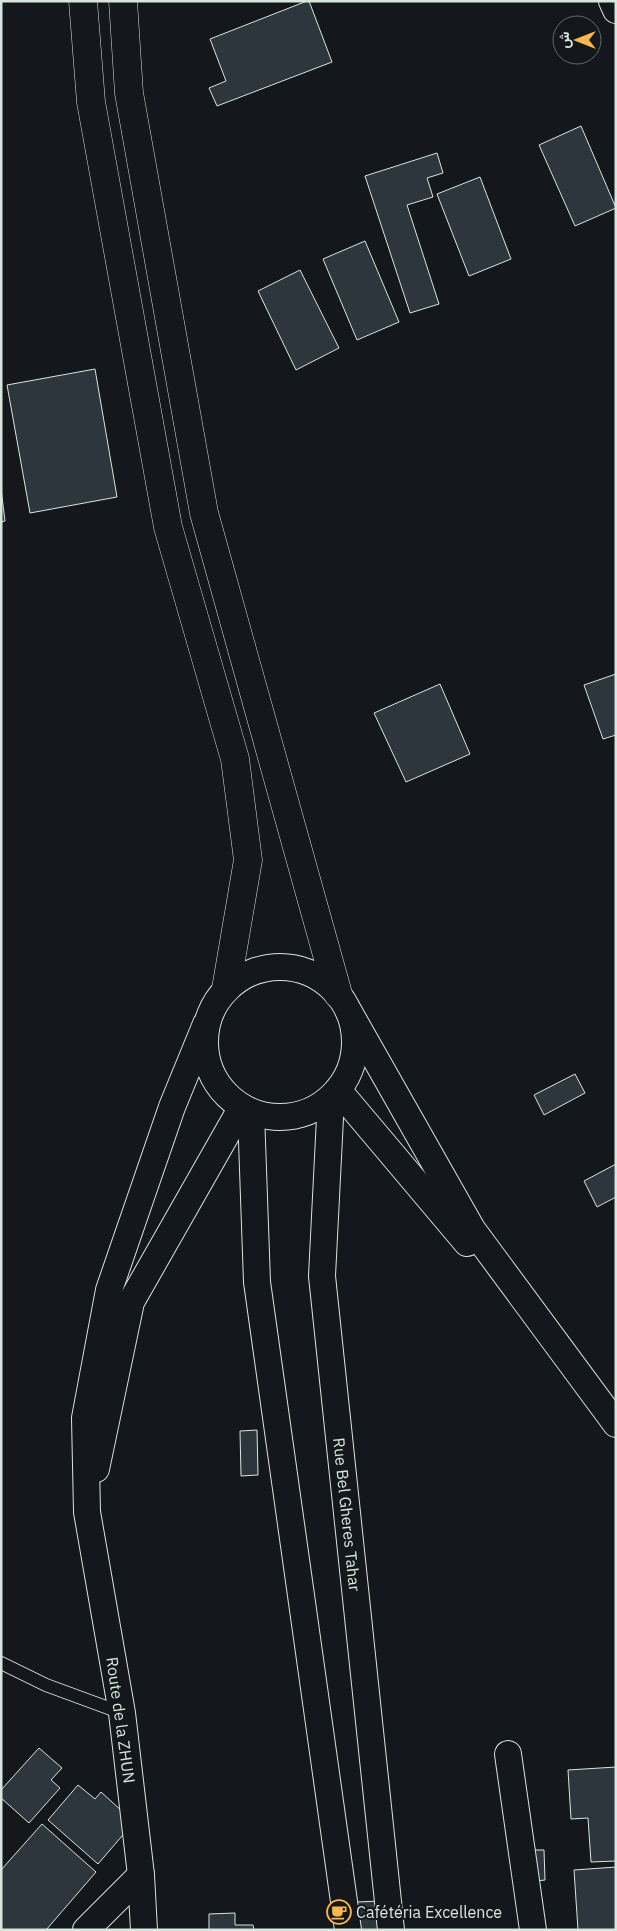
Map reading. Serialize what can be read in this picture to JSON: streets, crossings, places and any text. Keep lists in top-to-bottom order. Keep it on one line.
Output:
{"streets":{"street":["Rue Bel Gheres Tahar","Route de la ZHUN"]},"places":{"cafe":["Cafétéria Excellence"]},"north":"left"}
